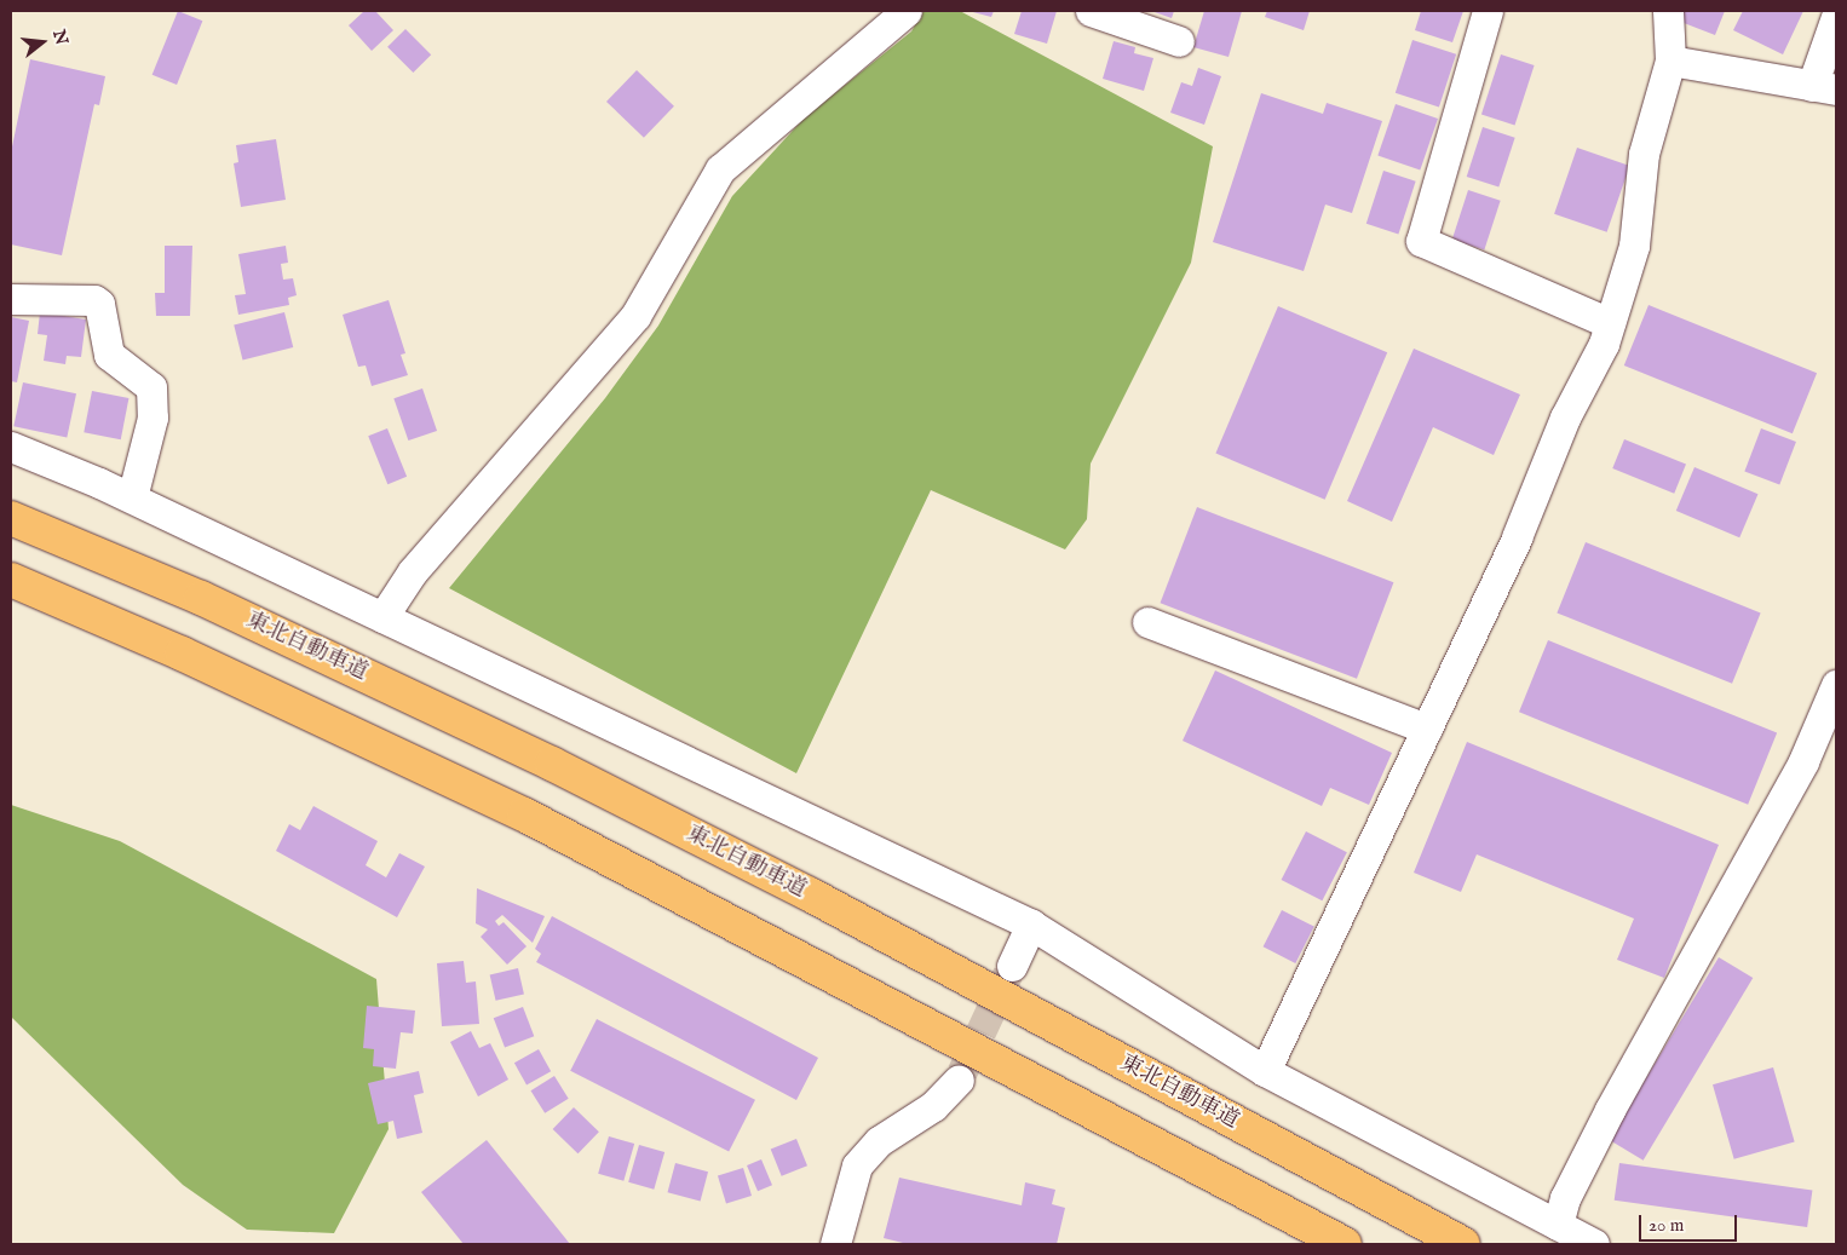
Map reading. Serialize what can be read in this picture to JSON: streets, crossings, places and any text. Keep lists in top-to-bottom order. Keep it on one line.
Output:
{"streets":{"highway":["東北自動車道"]},"scale_bar":"20 m","north":"right"}
